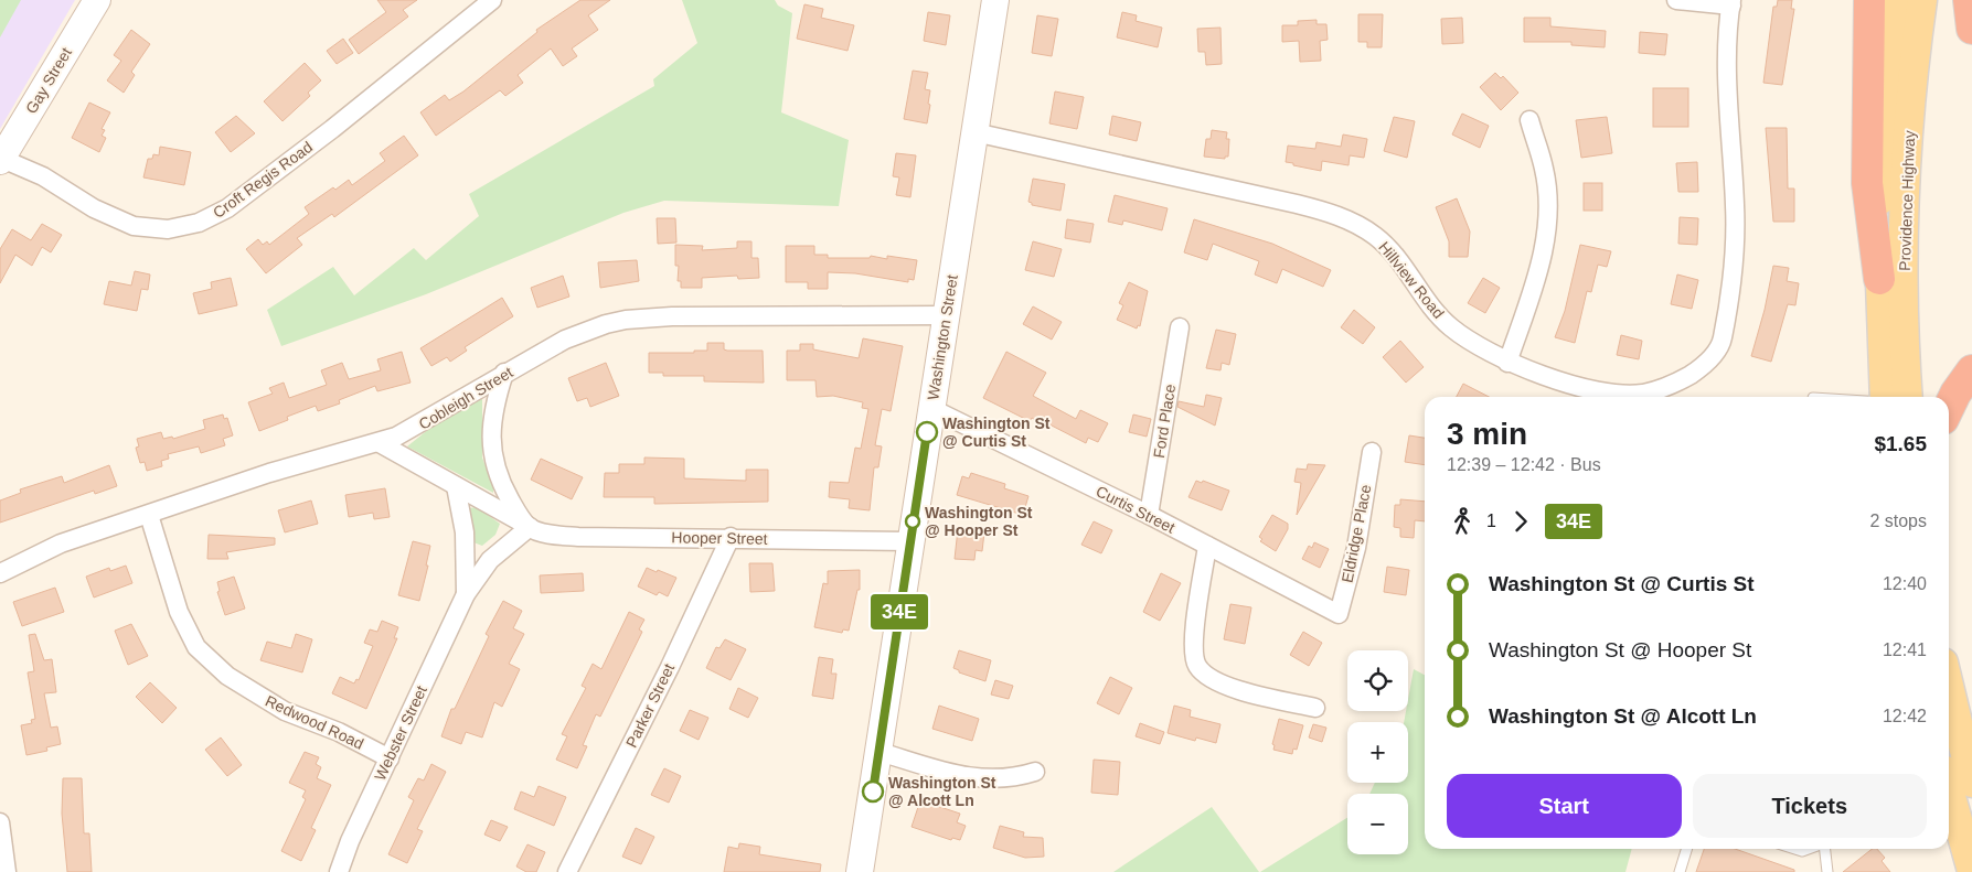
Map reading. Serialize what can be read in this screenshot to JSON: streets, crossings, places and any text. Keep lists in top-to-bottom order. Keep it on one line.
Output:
{"streets":{"main road":["Gay Street","Providence Highway","Washington Street"],"street":["Croft Regis Road","Hillview Road","Cobleigh Street","Ford Place","Curtis Street","Eldridge Place","Hooper Street","Parker Street","Redwood Road","Webster Street"]},"crossings":[["Gay Street","Croft Regis Road"],["Hillview Road","Washington Street"],["Washington Street","Cobleigh Street"],["Washington Street","Curtis Street"],["Washington Street","Hooper Street"],["Cobleigh Street","Hooper Street"],["Cobleigh Street","Redwood Road"],["Ford Place","Curtis Street"],["Curtis Street","Eldridge Place"],["Hooper Street","Parker Street"],["Hooper Street","Webster Street"],["Redwood Road","Webster Street"]],"places":["Washington St @ Curtis St","Washington St @ Hooper St","Washington St @ Alcott Ln"],"lines":["bus line 34E"],"page":{"on_map":"34E","heading":["3 min","12:39 – 12:42 · Bus","$1.65"],"legs":["1","34E","2 stops"],"list":[{"name":"Washington St @ Curtis St","value":"12:40"},{"name":"Washington St @ Hooper St","value":"12:41"},{"name":"Washington St @ Alcott Ln","value":"12:42"}],"map_buttons":["+","−"],"buttons":["Start","Tickets"]}}
